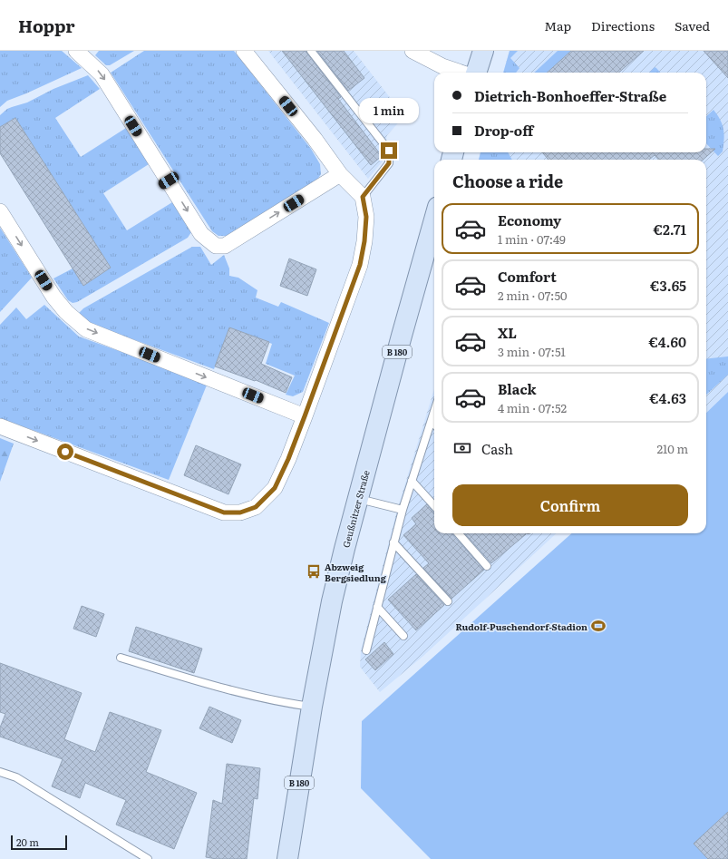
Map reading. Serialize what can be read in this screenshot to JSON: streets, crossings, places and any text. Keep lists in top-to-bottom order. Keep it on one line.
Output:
{"streets":{"main road":["B 180","Geußnitzer Straße"]},"places":{"bus stop":["Abzweig Bergsiedlung"],"sports":["Rudolf-Puschendorf-Stadion"]},"scale_bar":"20 m","page":{"header":"Hoppr","nav":["Map","Directions","Saved"],"banner":["Dietrich-Bonhoeffer-Straße","Drop-off"],"bubble":"1 min","heading":"Choose a ride","list":[{"name":"Economy","note":"1 min · 07:49","value":"€2.71"},{"name":"Comfort","note":"2 min · 07:50","value":"€3.65"},{"name":"XL","note":"3 min · 07:51","value":"€4.60"},{"name":"Black","note":"4 min · 07:52","value":"€4.63"}],"pay":["Cash","210 m"],"buttons":"Confirm","scale":"20 m"}}
